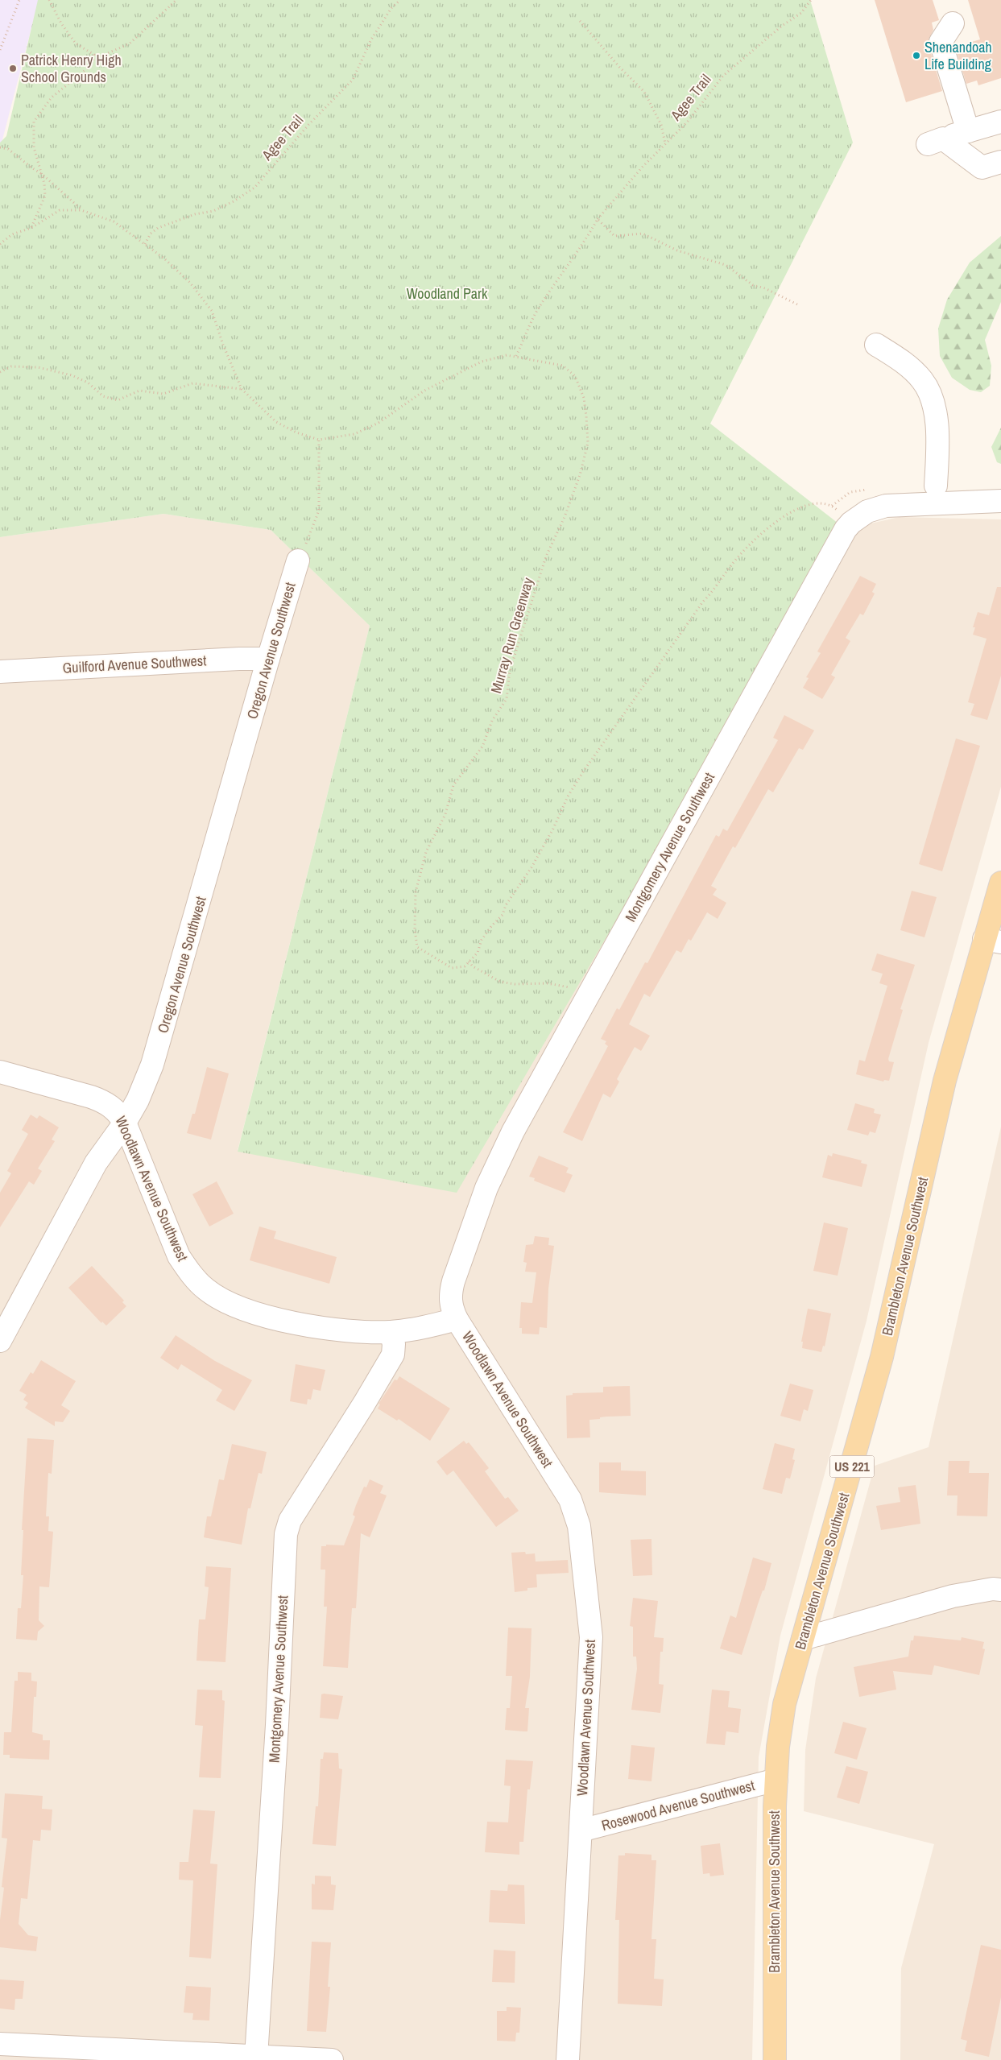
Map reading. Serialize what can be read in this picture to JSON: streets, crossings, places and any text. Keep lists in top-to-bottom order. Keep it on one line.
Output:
{"streets":{"main road":["Brambleton Avenue Southwest","US 221"],"street":["Oregon Avenue Southwest","Guilford Avenue Southwest","Montgomery Avenue Southwest","Woodlawn Avenue Southwest","Rosewood Avenue Southwest"],"path":["Agee Trail","Murray Run Greenway"]},"crossings":[["Agee Trail","Murray Run Greenway"],["Oregon Avenue Southwest","Guilford Avenue Southwest"],["Oregon Avenue Southwest","Woodlawn Avenue Southwest"],["Montgomery Avenue Southwest","Woodlawn Avenue Southwest"],["Woodlawn Avenue Southwest","Rosewood Avenue Southwest"],["Brambleton Avenue Southwest","Rosewood Avenue Southwest"]],"parks":["Woodland Park"],"places":["Shenandoah Life Building","Patrick Henry High School Grounds"]}
